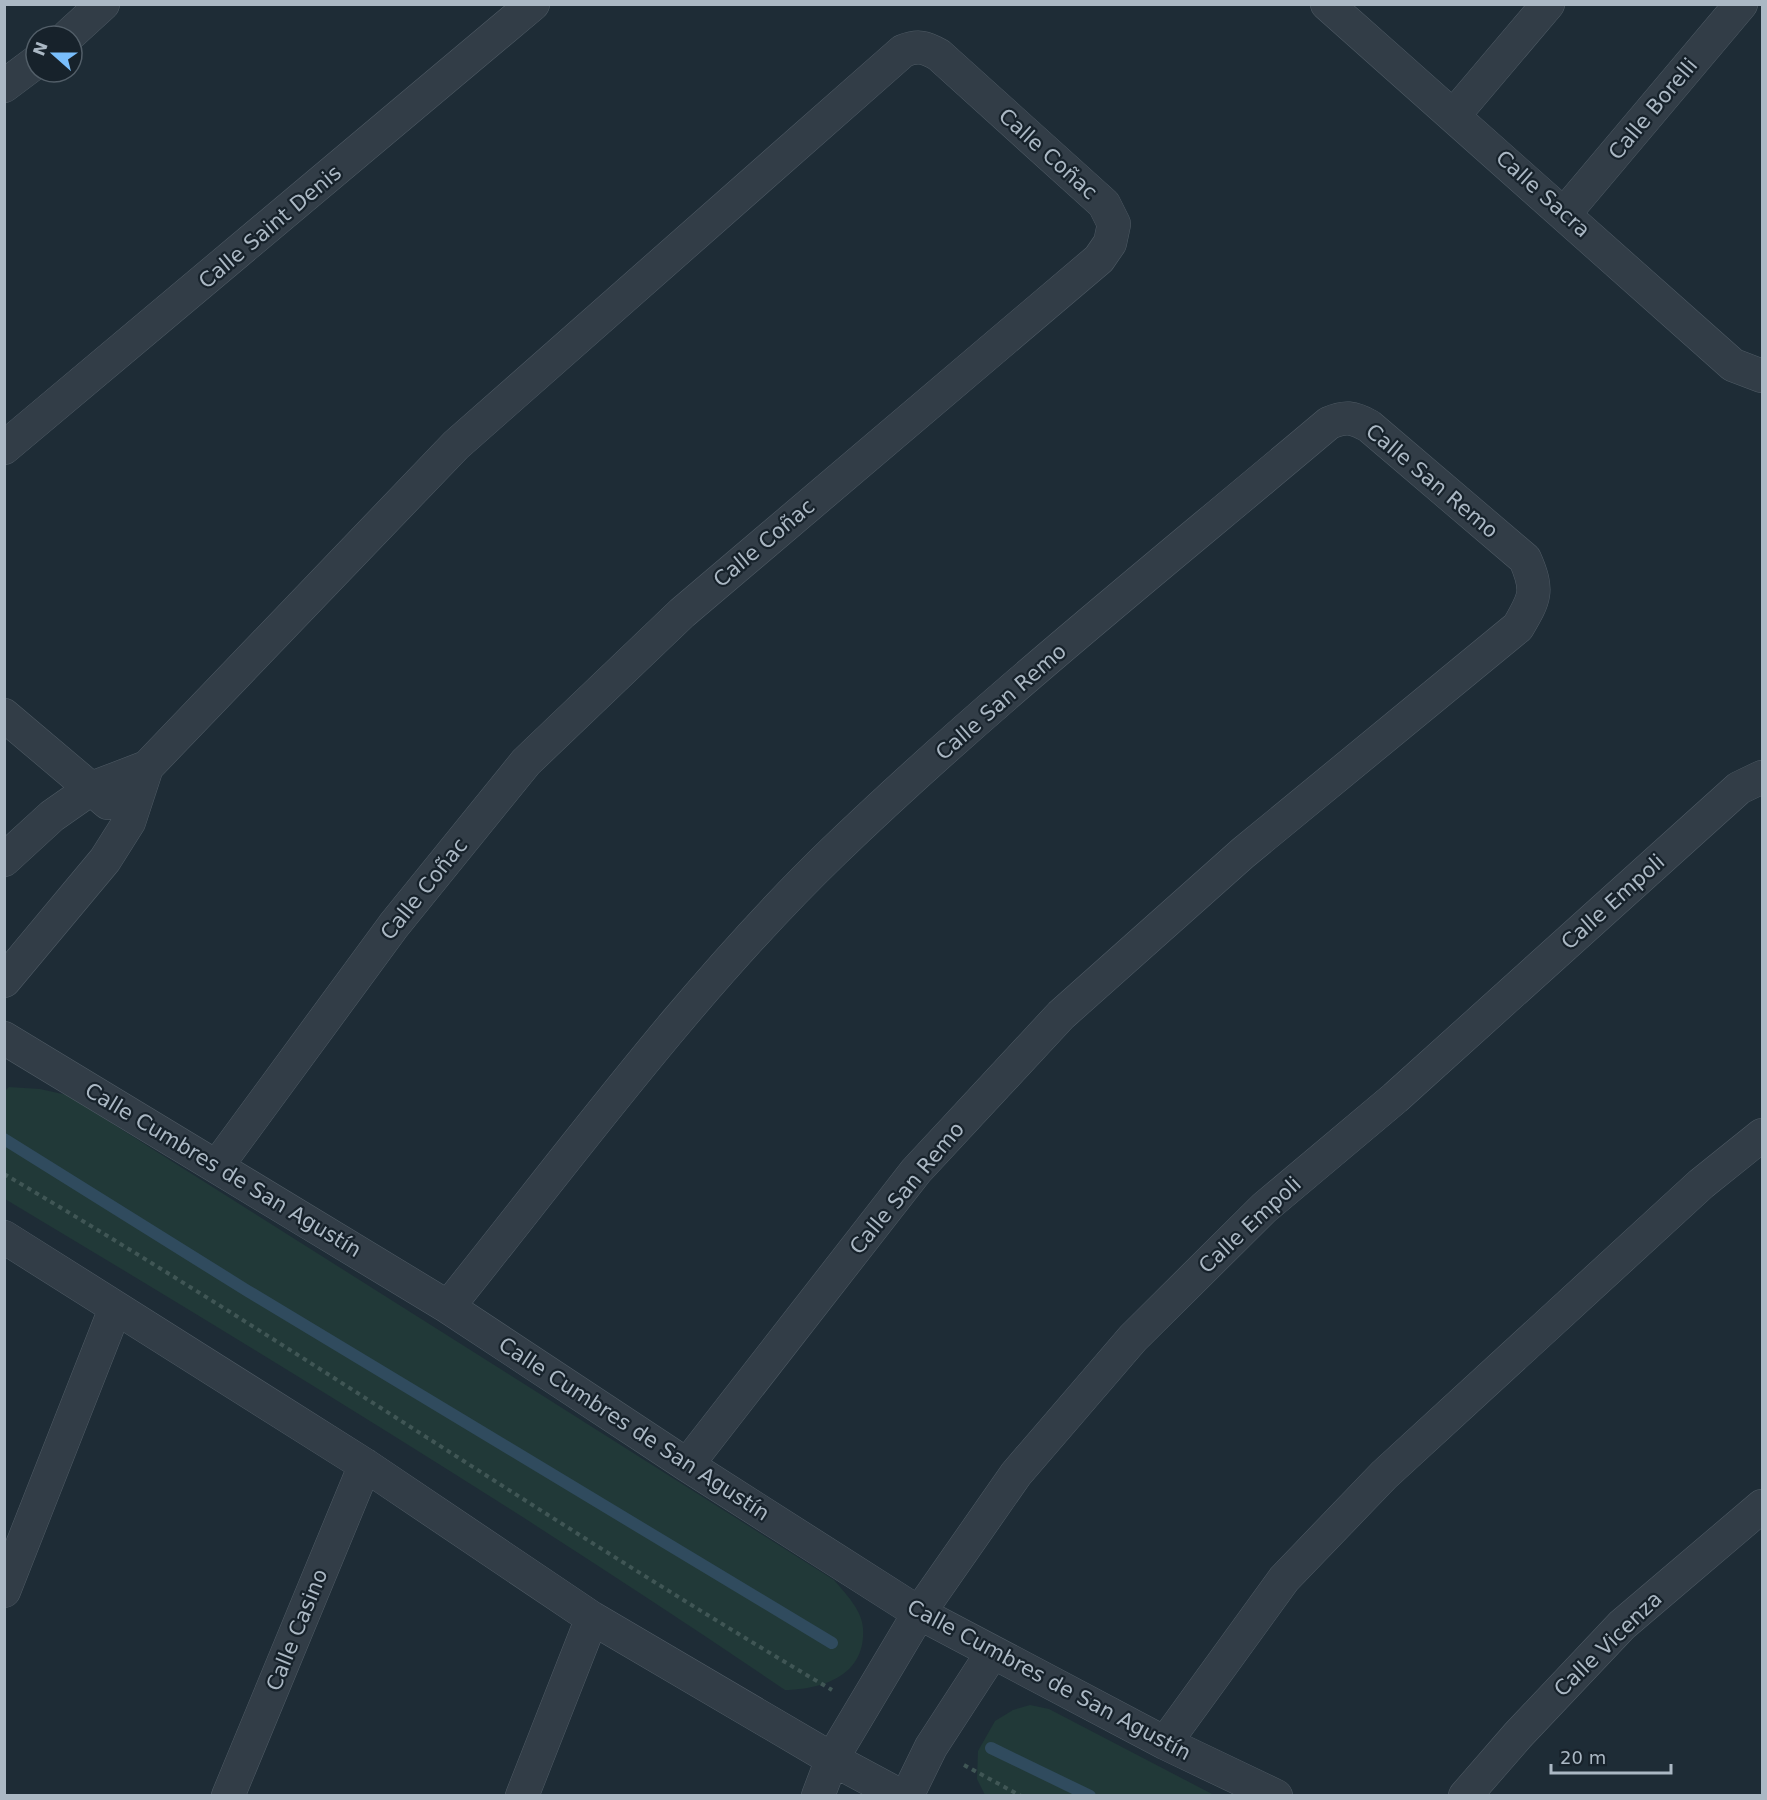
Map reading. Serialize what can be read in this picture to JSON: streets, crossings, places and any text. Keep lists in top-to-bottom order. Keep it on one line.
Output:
{"streets":{"street":["Calle Borelli","Calle Coñac","Calle Sacra","Calle Saint Denis","Calle San Remo","Calle Empoli","Calle Cumbres de San Agustín","Calle Casino","Calle Vicenza"]},"crossings":[["Calle Borelli","Calle Sacra"],["Calle Coñac","Calle Cumbres de San Agustín"],["Calle San Remo","Calle Cumbres de San Agustín"],["Calle Empoli","Calle Cumbres de San Agustín"]],"scale_bar":"20 m","north":"left"}
